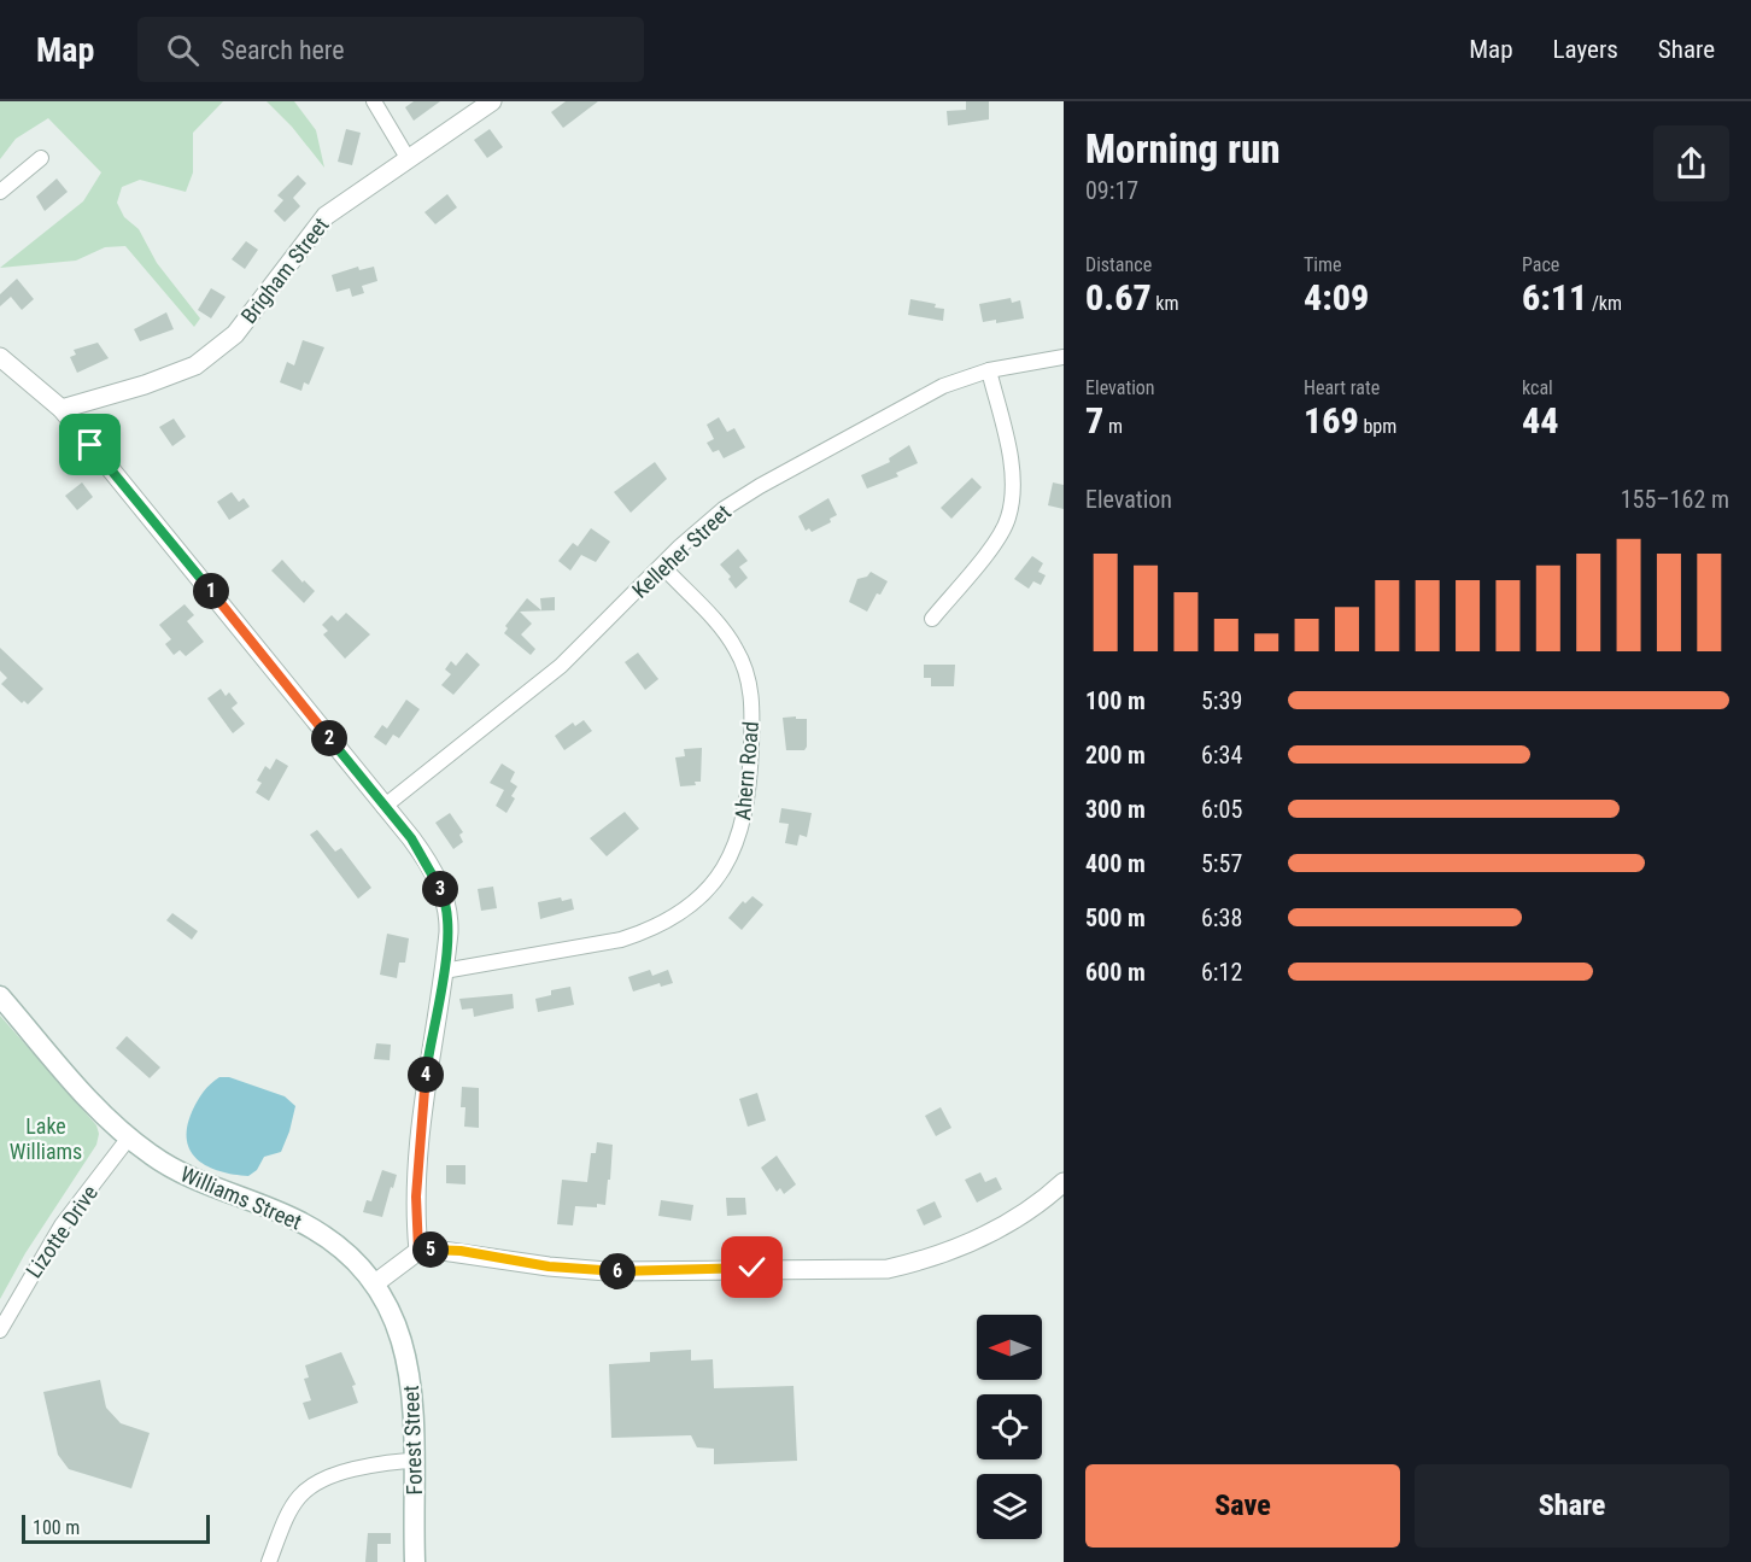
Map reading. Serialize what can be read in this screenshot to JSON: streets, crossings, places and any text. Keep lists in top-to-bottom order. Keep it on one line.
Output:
{"streets":{"main road":["Williams Street","Forest Street"],"street":["Brigham Street","Kelleher Street","Ahern Road","Lizotte Drive"]},"crossings":[["Kelleher Street","Ahern Road"],["Williams Street","Lizotte Drive"],["Williams Street","Forest Street"]],"parks":["Lake Williams"],"scale_bar":"100 m","north":"left","page":{"header":"Map","search":"Search here","nav":["Map","Layers","Share"],"heading":["Morning run","09:17"],"stats":[["Distance","0.67 km"],["Time","4:09"],["Pace","6:11 /km"],["Elevation","7 m"],["Heart rate","169 bpm"],["kcal","44"]],"chart":["Elevation","155–162 m"],"pins":["1","2","3","4","5","6"],"list":[{"name":"100 m","note":"5:39"},{"name":"200 m","note":"6:34"},{"name":"300 m","note":"6:05"},{"name":"400 m","note":"5:57"},{"name":"500 m","note":"6:38"},{"name":"600 m","note":"6:12"}],"buttons":["Save","Share"],"scale":"100 m"}}
